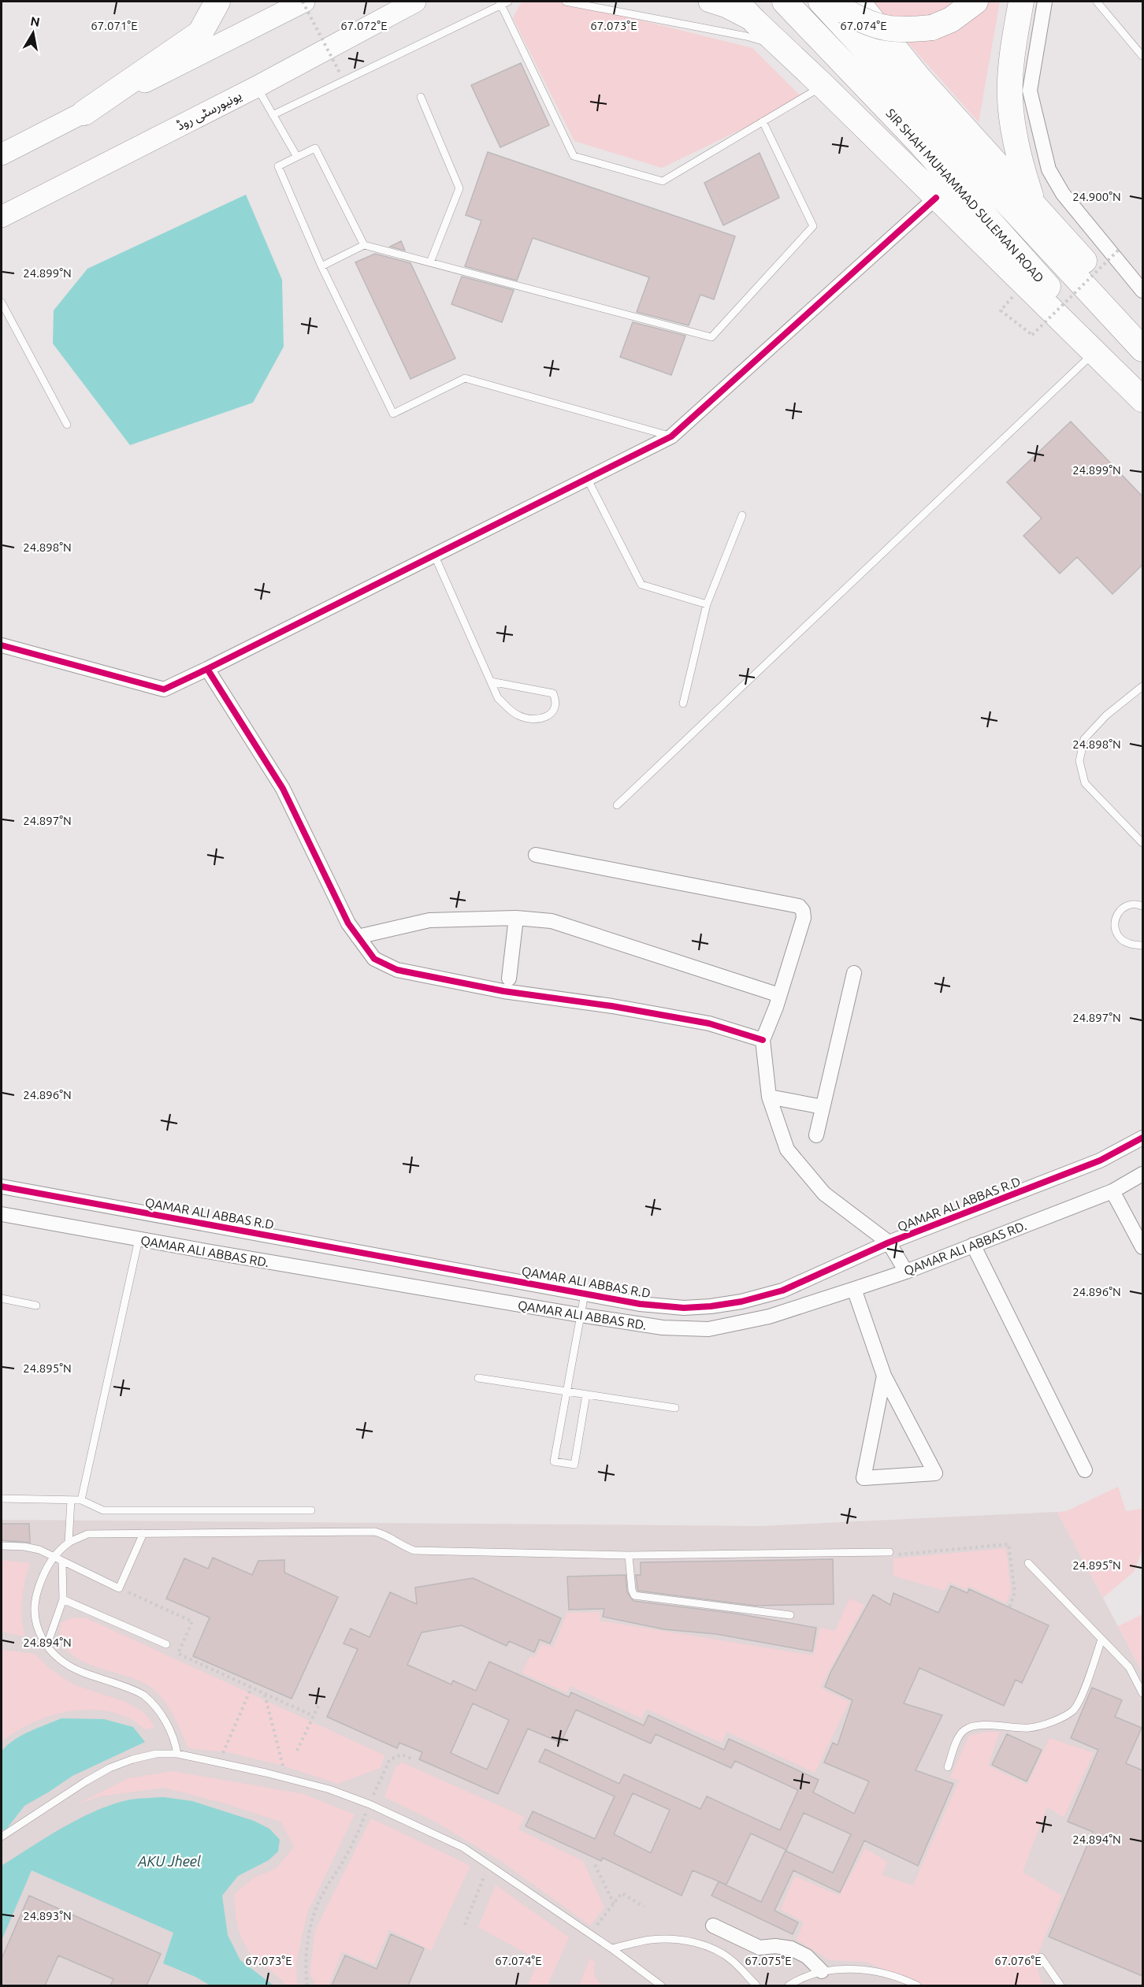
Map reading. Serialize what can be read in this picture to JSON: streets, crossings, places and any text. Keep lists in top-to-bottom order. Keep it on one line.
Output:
{"streets":{"highway":["SIR SHAH MUHAMMAD SULEMAN ROAD"],"main road":["یونیورسٹی روڈ"],"street":["QAMAR ALI ABBAS R.D","QAMAR ALI ABBAS RD."]},"water":["AKU Jheel"],"north":"top","coordinates":["67.071°E","67.072°E","67.073°E","67.074°E","24.900°N","24.899°N","24.898°N","24.897°N","24.896°N","24.895°N","24.894°N","24.893°N","67.075°E","67.076°E"]}
